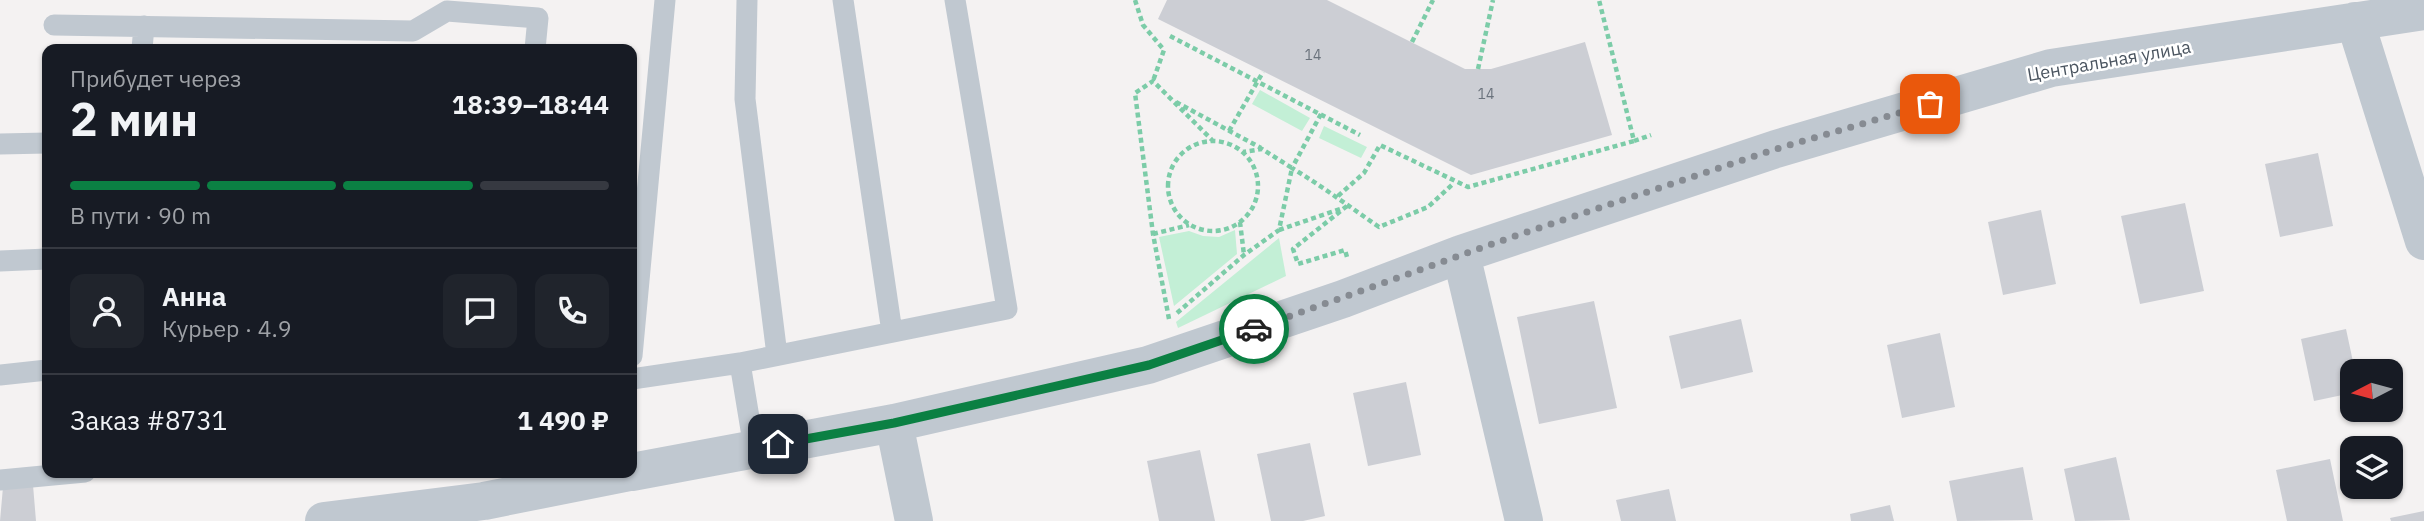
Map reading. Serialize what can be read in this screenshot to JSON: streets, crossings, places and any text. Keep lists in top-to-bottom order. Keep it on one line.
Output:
{"streets":{"street":["Центральная улица"]},"house_numbers":["14","14"],"north":"left","page":{"heading":["2 мин","Прибудет через","18:39–18:44"],"panel":["Анна","Курьер · 4.9","Заказ #8731","1 490 ₽"],"bar":"В пути · 90 m"}}
